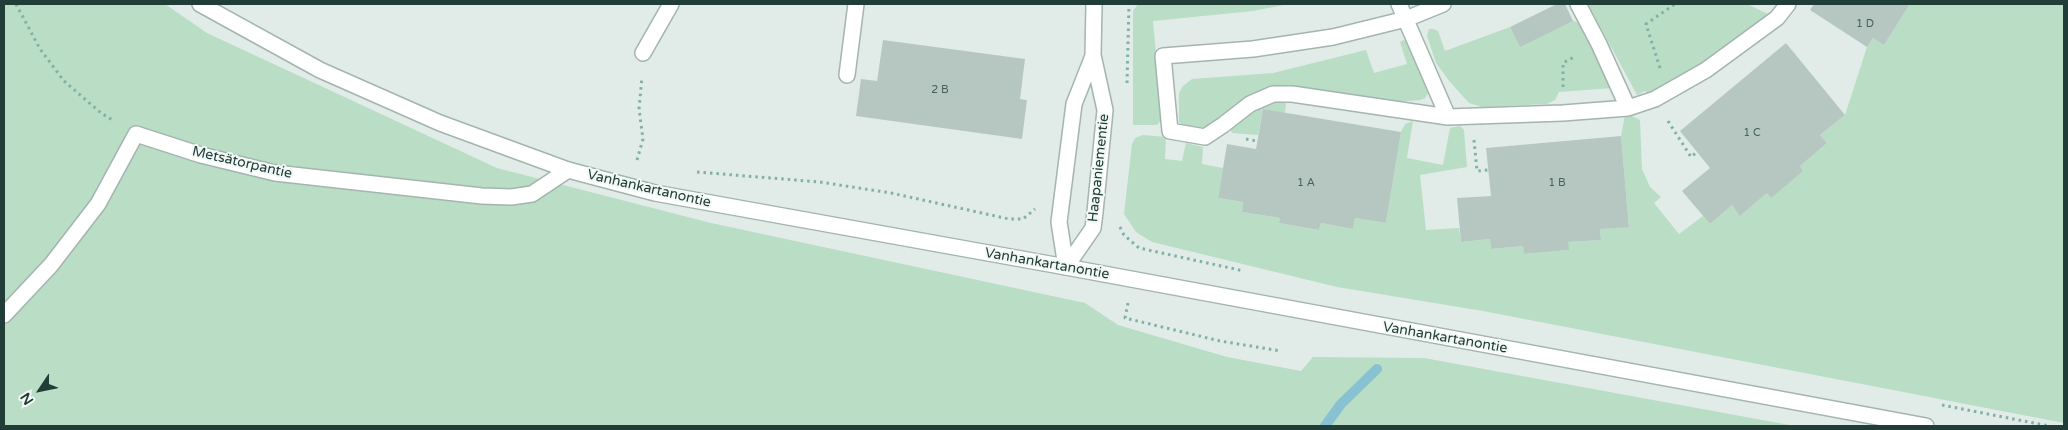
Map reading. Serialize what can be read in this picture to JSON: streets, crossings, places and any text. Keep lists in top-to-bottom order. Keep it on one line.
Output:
{"streets":{"street":["Metsätorpantie","Haapaniementie","Vanhankartanontie"]},"crossings":[["Metsätorpantie","Vanhankartanontie"],["Haapaniementie","Vanhankartanontie"]],"house_numbers":["1 D","2 B","1 C","1 A","1 B"],"north":"bottom left"}
